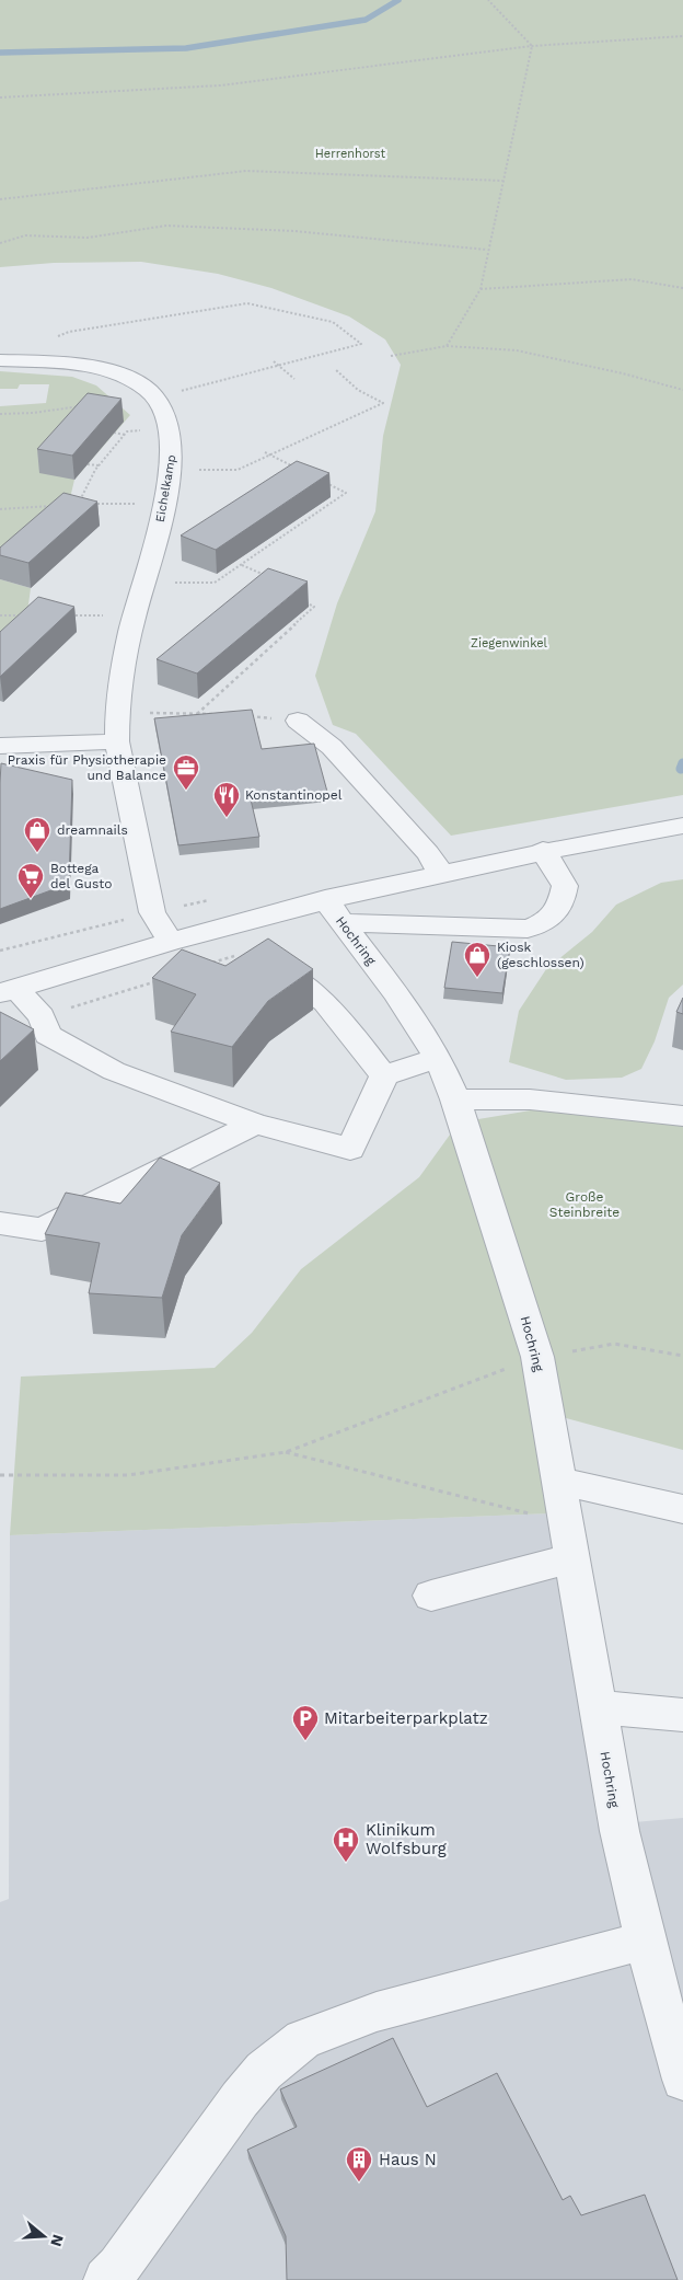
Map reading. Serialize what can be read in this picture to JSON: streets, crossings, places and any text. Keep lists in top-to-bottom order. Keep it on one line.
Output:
{"streets":{"street":["Eichelkamp","Hochring"]},"crossings":[["Eichelkamp","Hochring"]],"parks":["Herrenhorst","Ziegenwinkel","Große Steinbreite"],"places":{"office":["Praxis für Physiotherapie und Balance"],"restaurant":["Konstantinopel"],"shop":["dreamnails","Kiosk (geschlossen)"],"supermarket":["Bottega del Gusto"],"parking":["Mitarbeiterparkplatz"],"hospital":["Klinikum Wolfsburg"],"building":["Haus N"]},"north":"right"}
